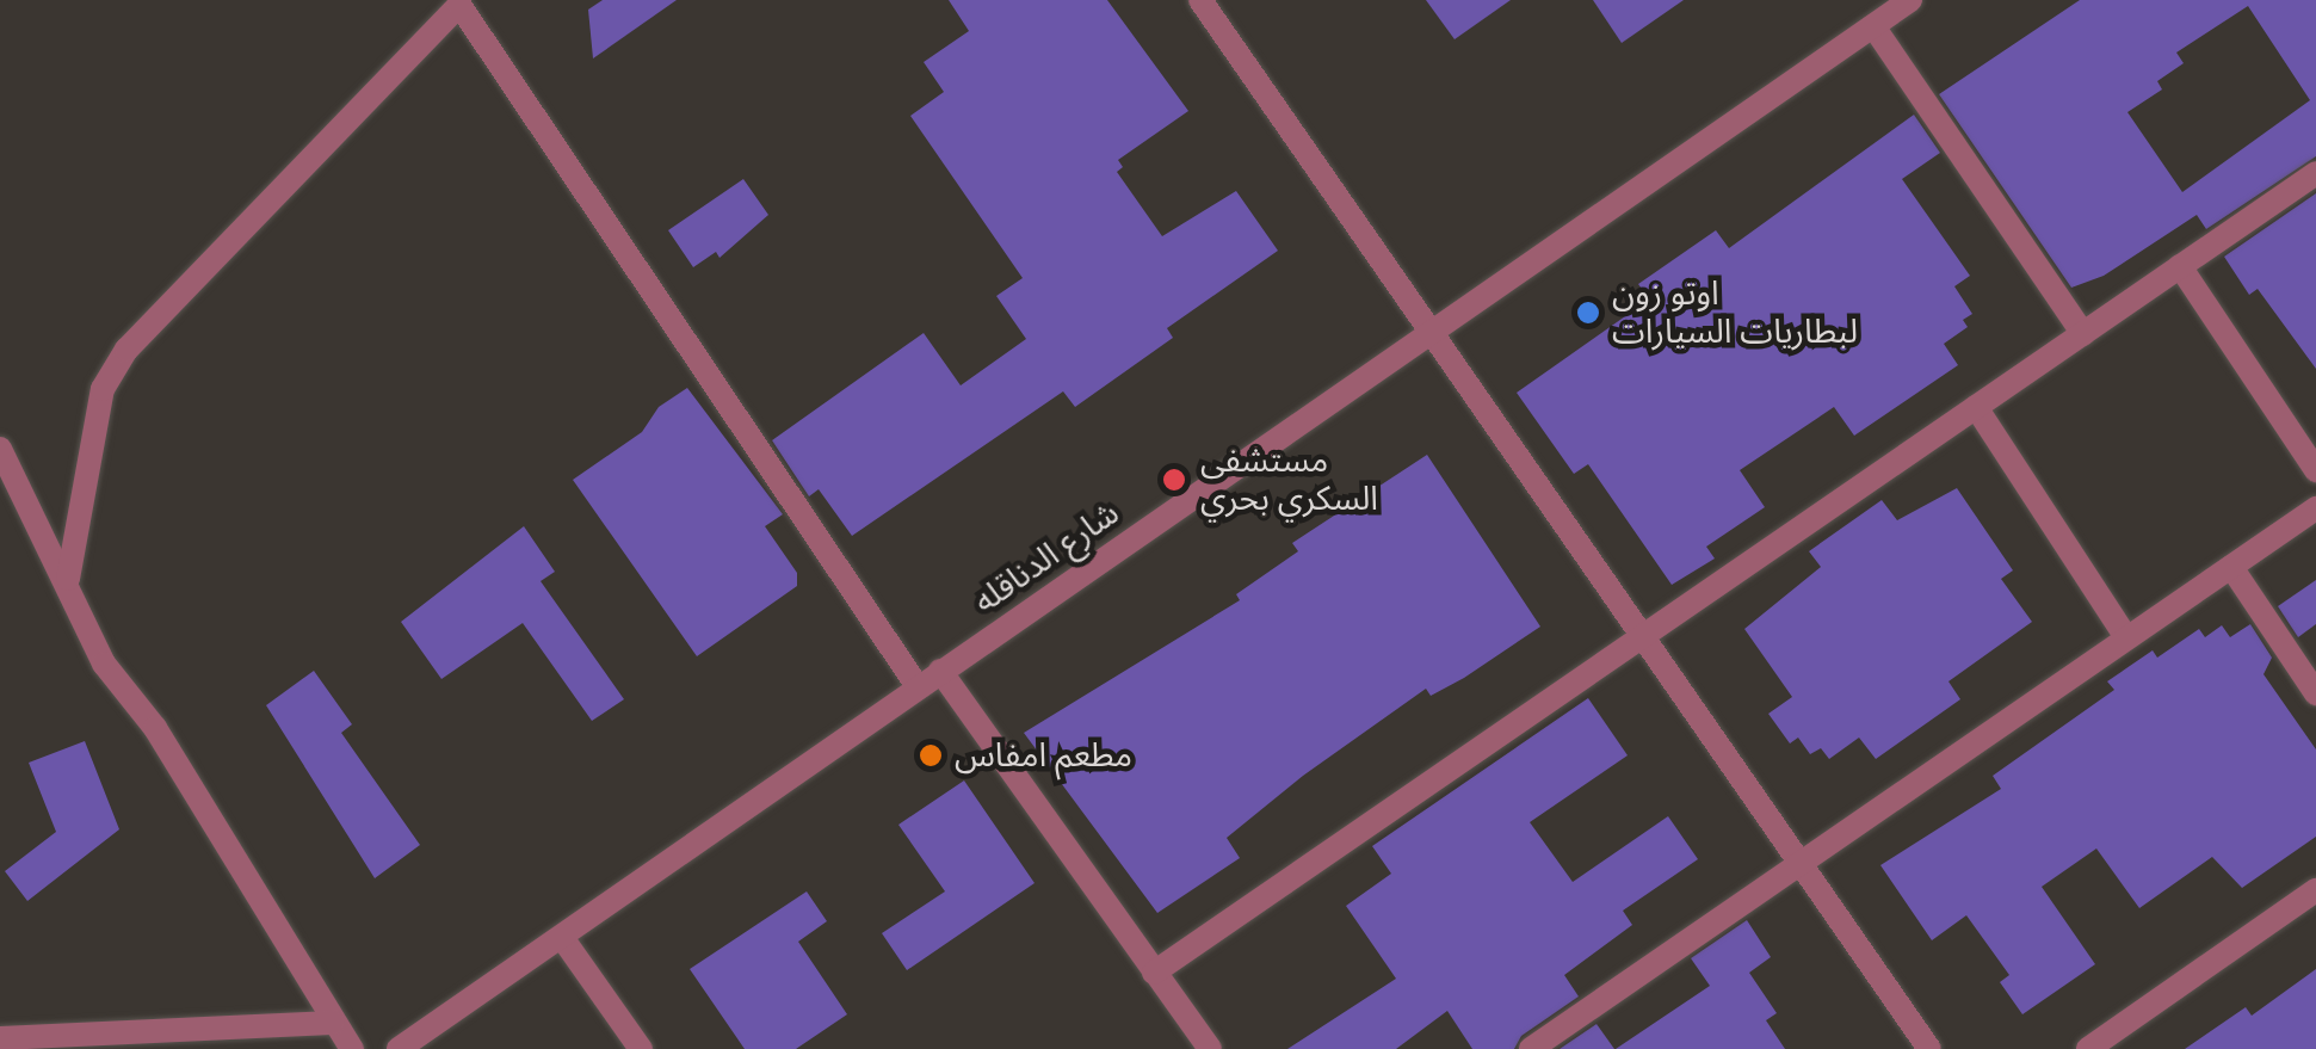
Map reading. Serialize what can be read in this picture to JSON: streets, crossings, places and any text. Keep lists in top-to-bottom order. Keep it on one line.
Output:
{"streets":{"street":["شارع الدناقله"]},"places":["اوتو زون لبطاريات السيارات","مستشفى السكري بحري","مطعم امفاس"]}
